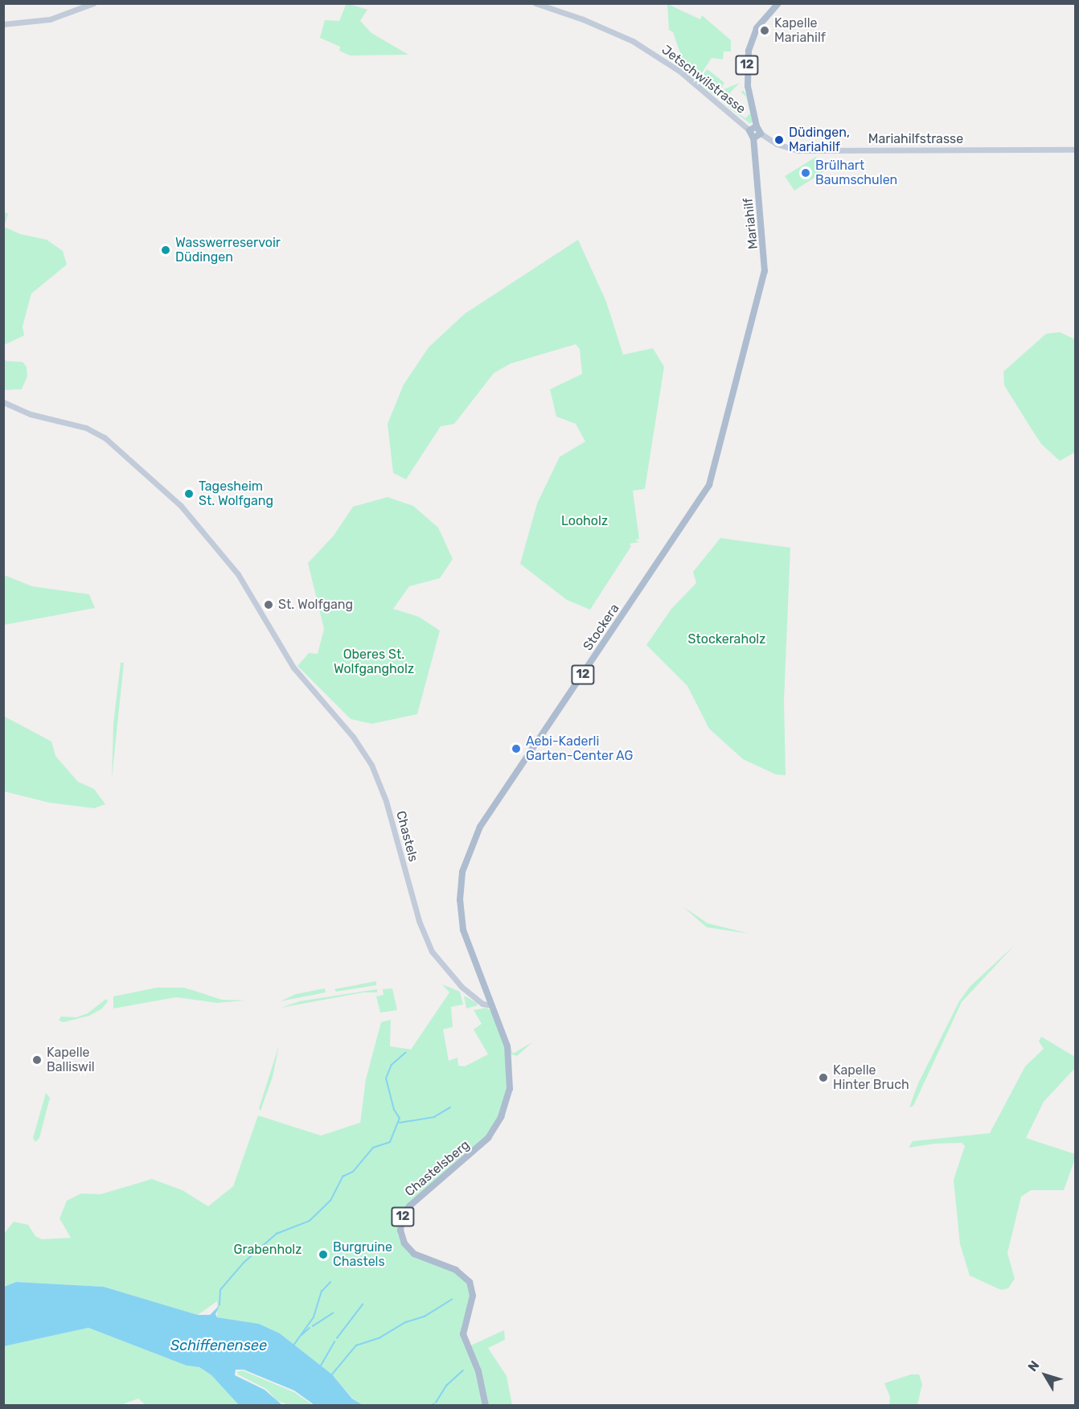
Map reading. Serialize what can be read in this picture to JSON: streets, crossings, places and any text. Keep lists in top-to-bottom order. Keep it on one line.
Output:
{"streets":{"main road":["12","Jetschwilstrasse","Mariahilfstrasse","Mariahilf","Stockera","Chastels","Chastelsberg"]},"crossings":[["12","Jetschwilstrasse"],["12","Mariahilfstrasse"],["12","Mariahilf"],["Mariahilf","Stockera"],["Stockera","Chastels"],["Stockera","Chastelsberg"],["Chastels","Chastelsberg"]],"water":["Schiffenensee"],"parks":["Looholz","Stockeraholz","Oberes St. Wolfgangholz","Grabenholz"],"places":["Kapelle Mariahilf","Düdingen, Mariahilf","Brülhart Baumschulen","Wasswerreservoir Düdingen","Tagesheim St. Wolfgang","St. Wolfgang","Aebi-Kaderli Garten-Center AG","Kapelle Balliswil","Kapelle Hinter Bruch","Burgruine Chastels"],"north":"top left"}
